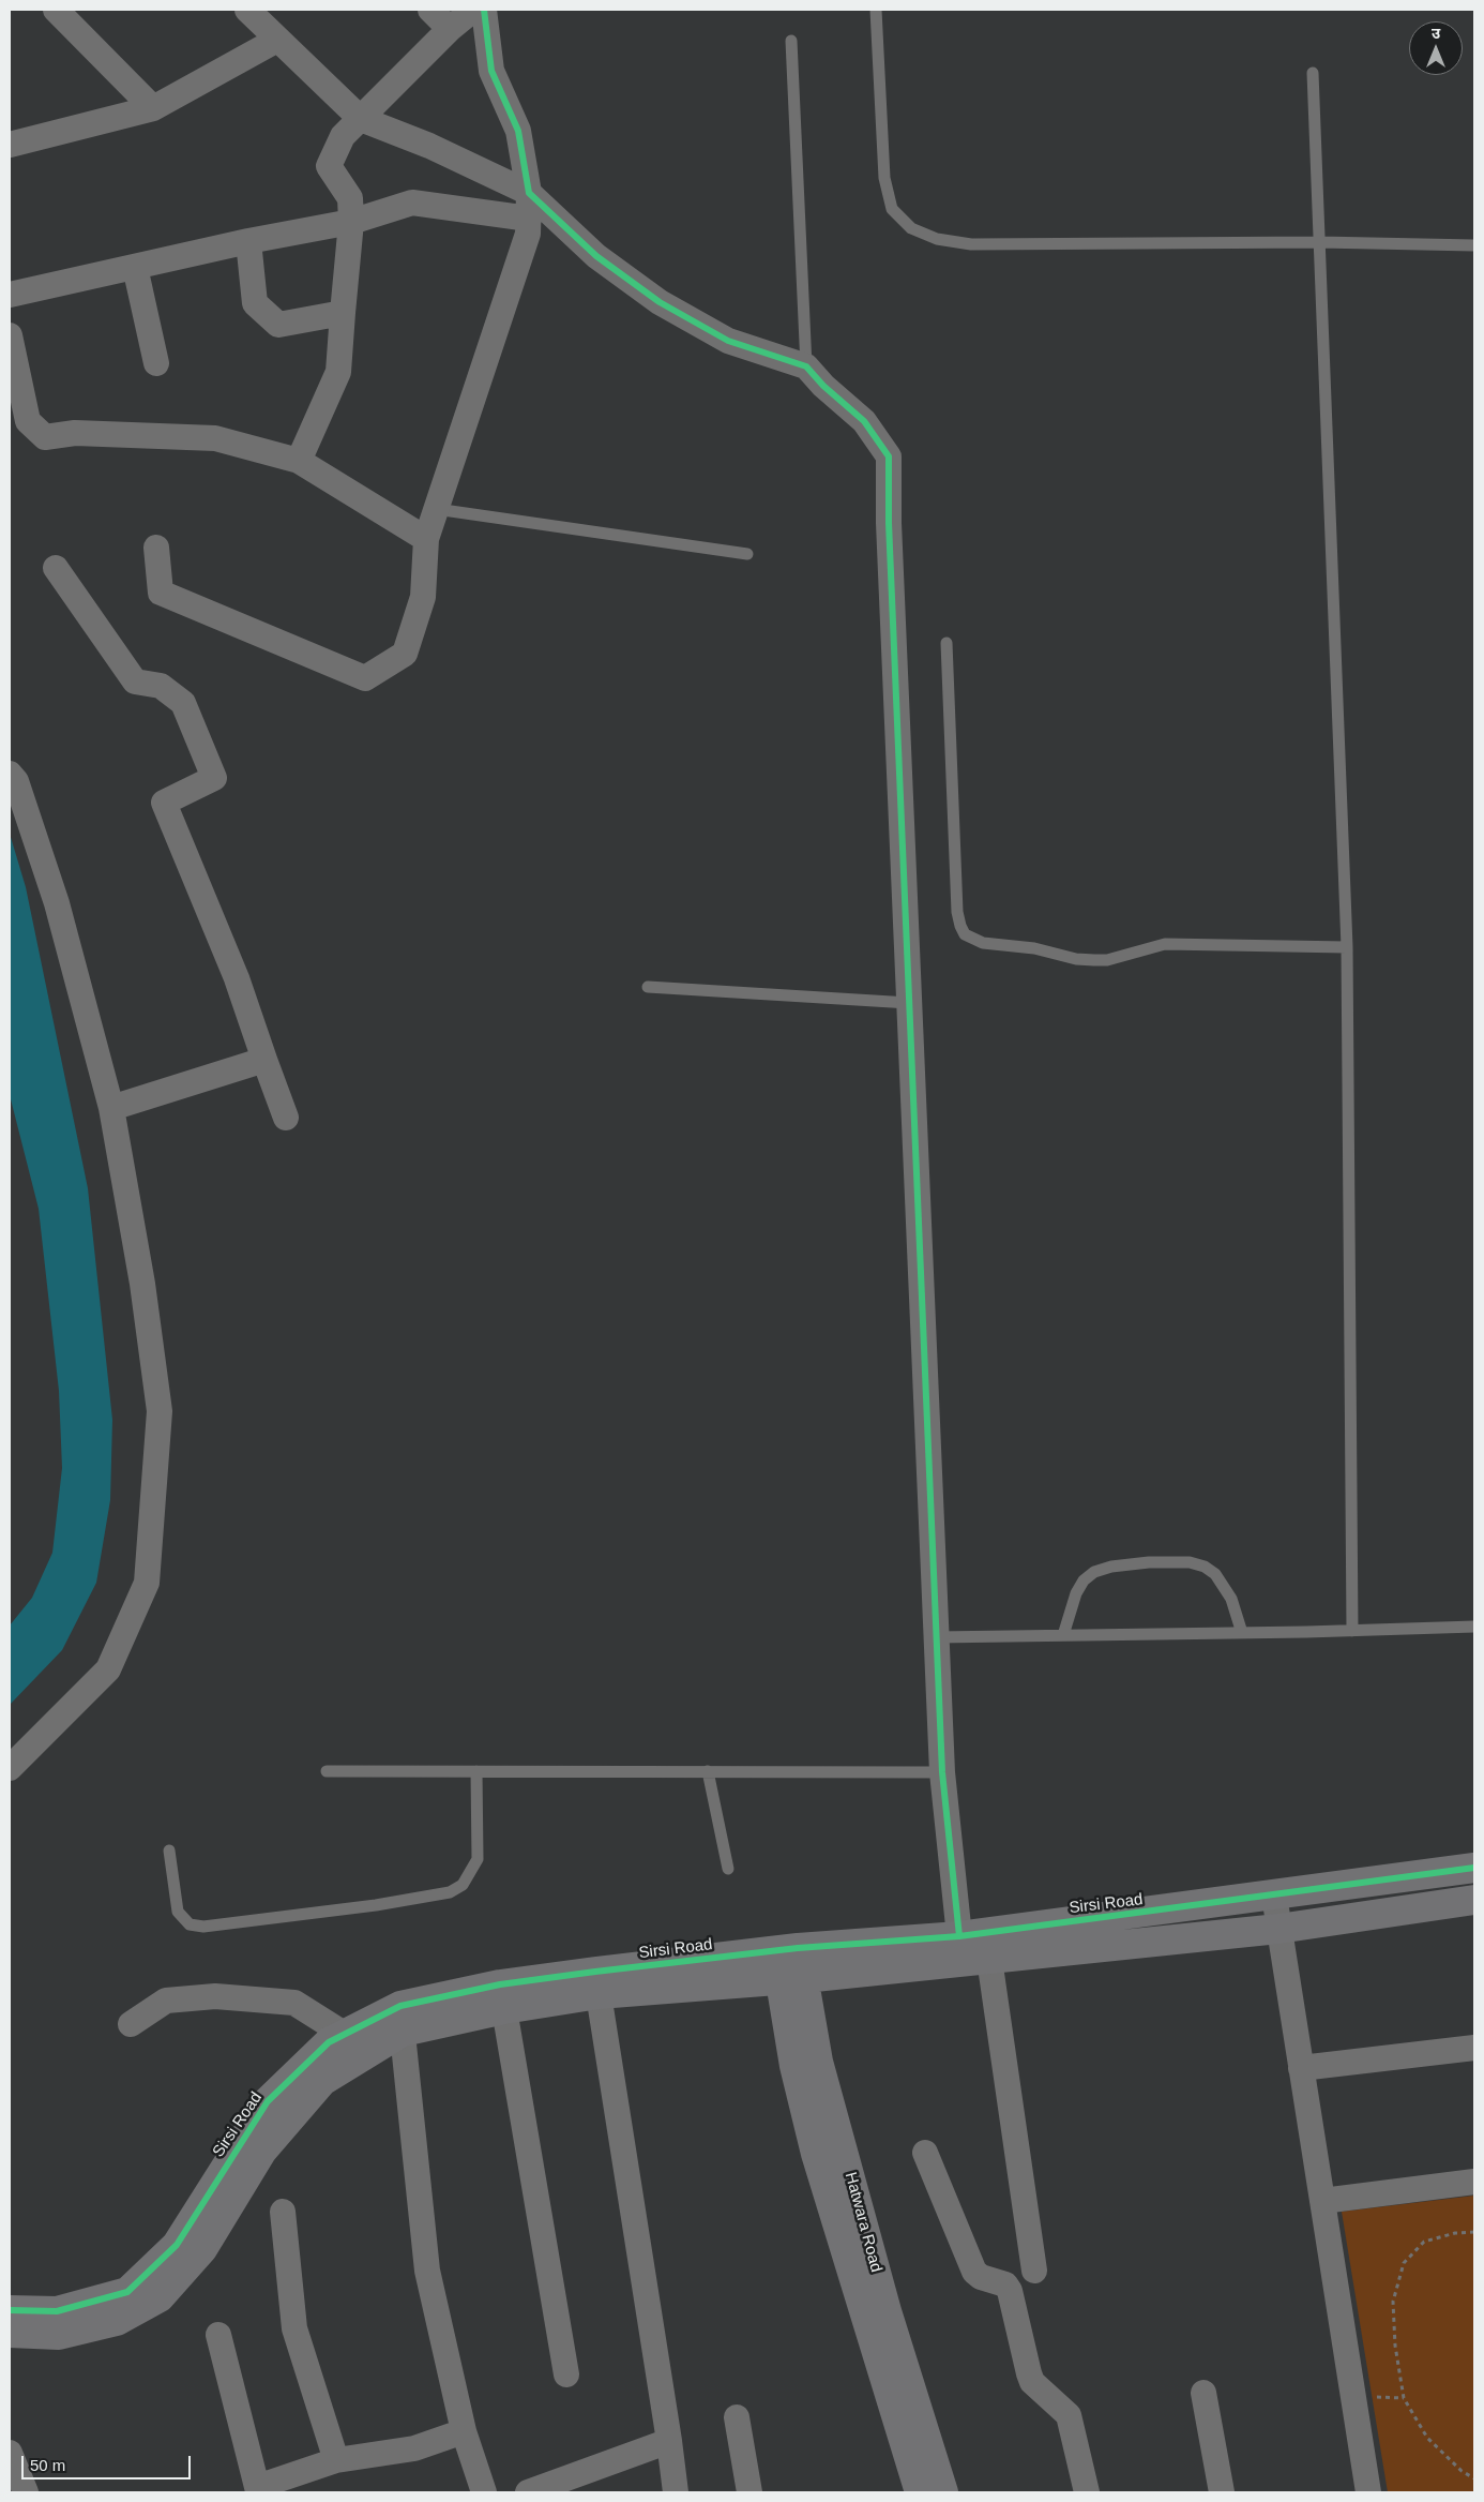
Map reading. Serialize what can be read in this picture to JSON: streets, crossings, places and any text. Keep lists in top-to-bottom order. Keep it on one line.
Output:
{"streets":{"street":["Sirsi Road","Hatwara Road"]},"crossings":[["Sirsi Road","Hatwara Road"]],"scale_bar":"50 m","north":"top"}
